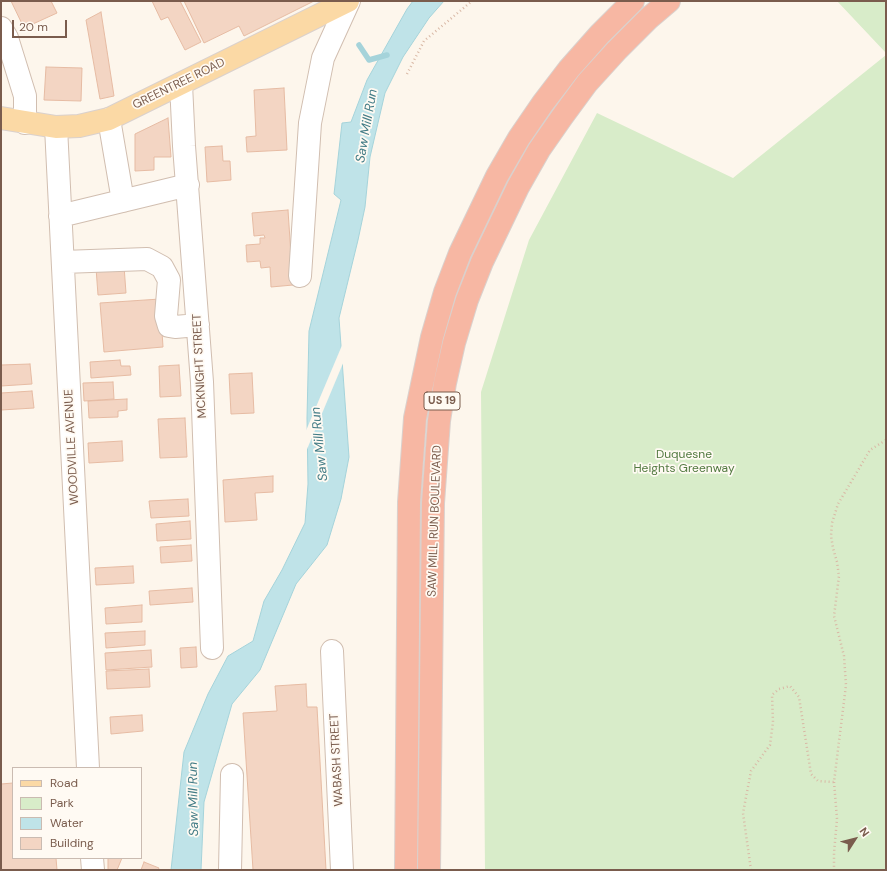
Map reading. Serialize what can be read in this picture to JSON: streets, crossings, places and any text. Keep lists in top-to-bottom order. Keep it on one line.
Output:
{"streets":{"highway":["US 19","SAW MILL RUN BOULEVARD"],"main road":["GREENTREE ROAD"],"street":["MCKNIGHT STREET","WOODVILLE AVENUE","WABASH STREET"]},"crossings":[["GREENTREE ROAD","MCKNIGHT STREET"],["GREENTREE ROAD","WOODVILLE AVENUE"]],"water":["Saw Mill Run"],"parks":["Duquesne Heights Greenway"],"legend":["Road","Park","Water","Building"],"scale_bar":"20 m","north":"top right"}
